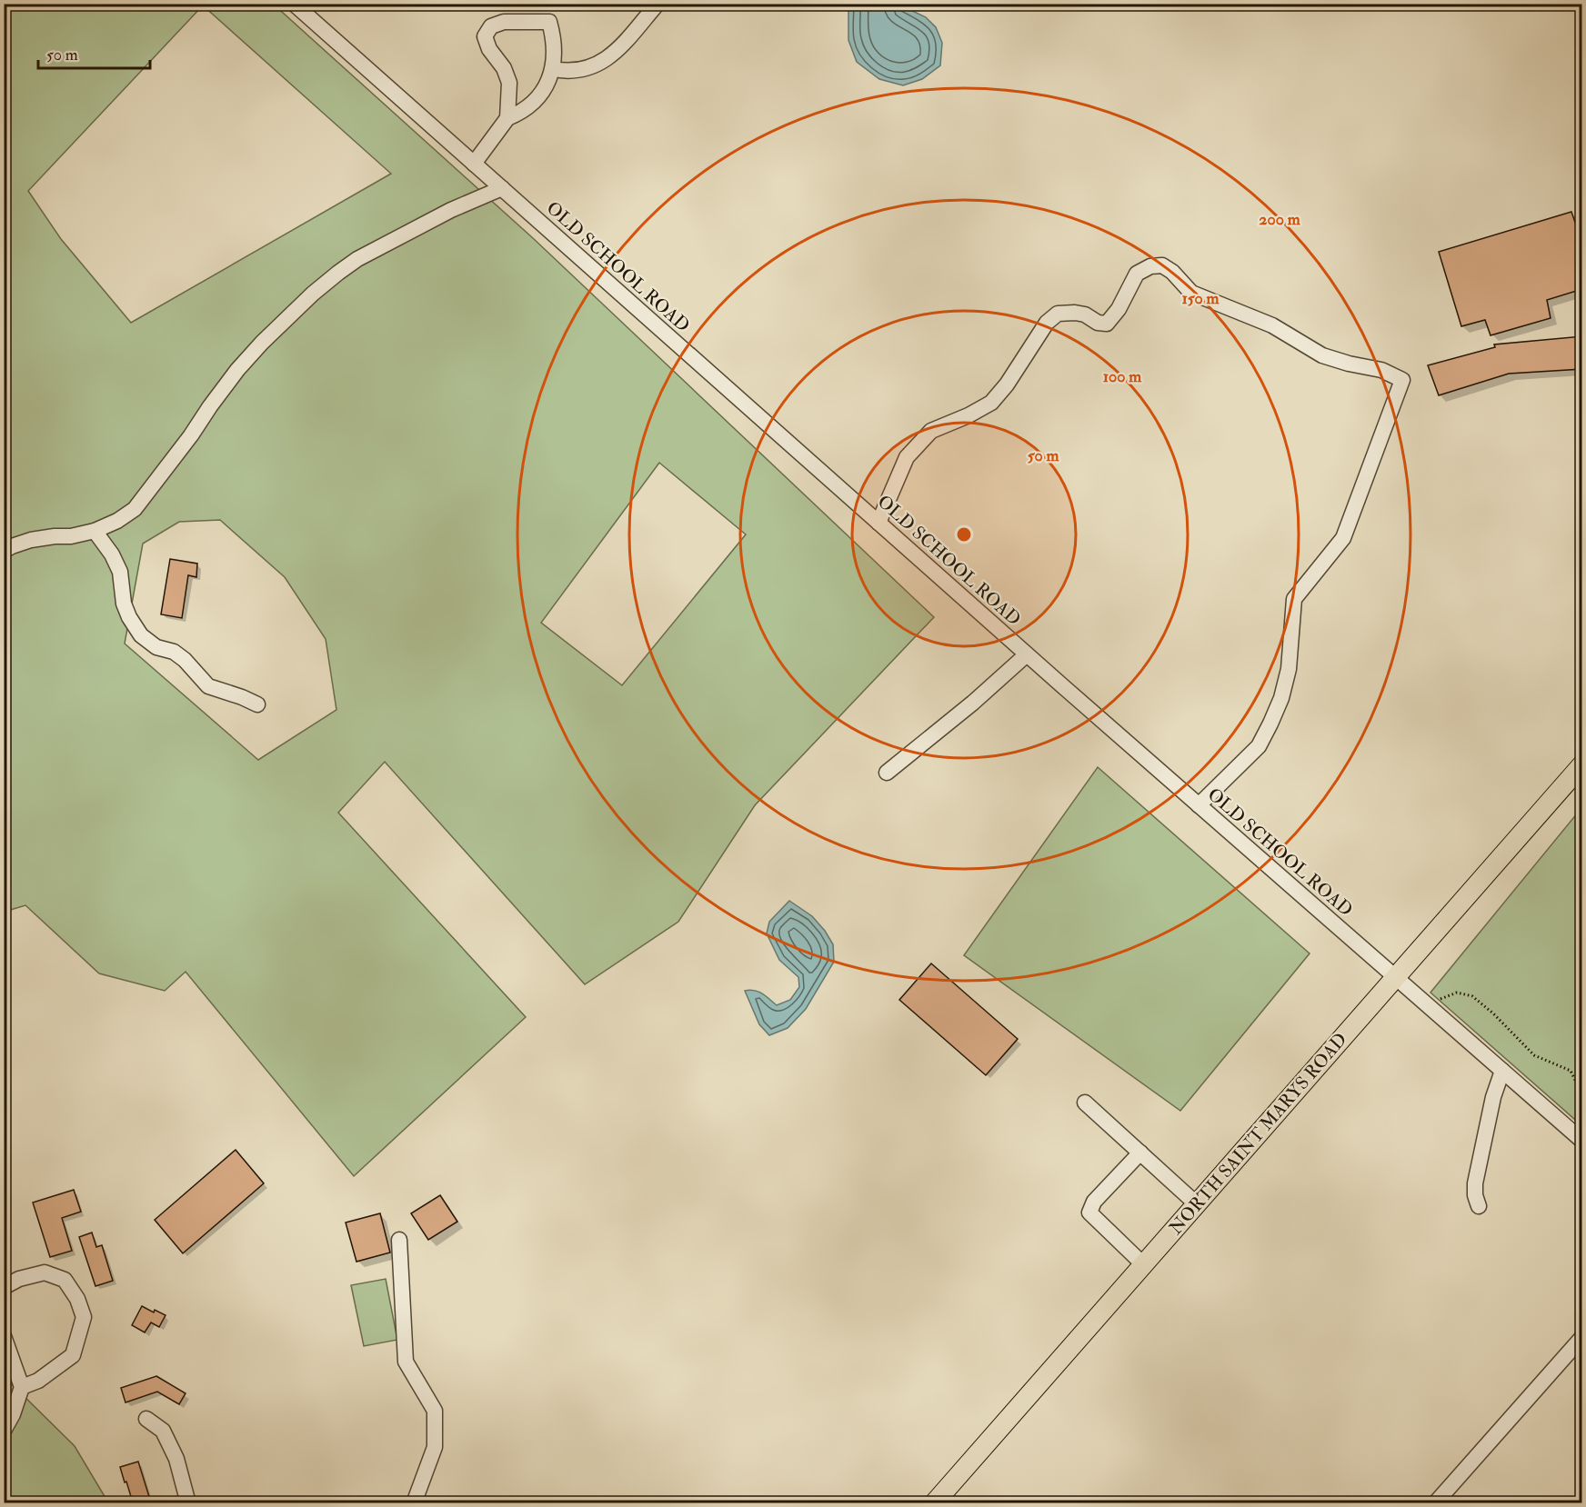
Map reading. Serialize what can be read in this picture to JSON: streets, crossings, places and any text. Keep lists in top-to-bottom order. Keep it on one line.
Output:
{"streets":{"main road":["NORTH SAINT MARYS ROAD"],"street":["OLD SCHOOL ROAD"]},"crossings":[["OLD SCHOOL ROAD","NORTH SAINT MARYS ROAD"]],"scale_bar":"50 m","rings":["200 m","150 m","100 m","50 m"]}
